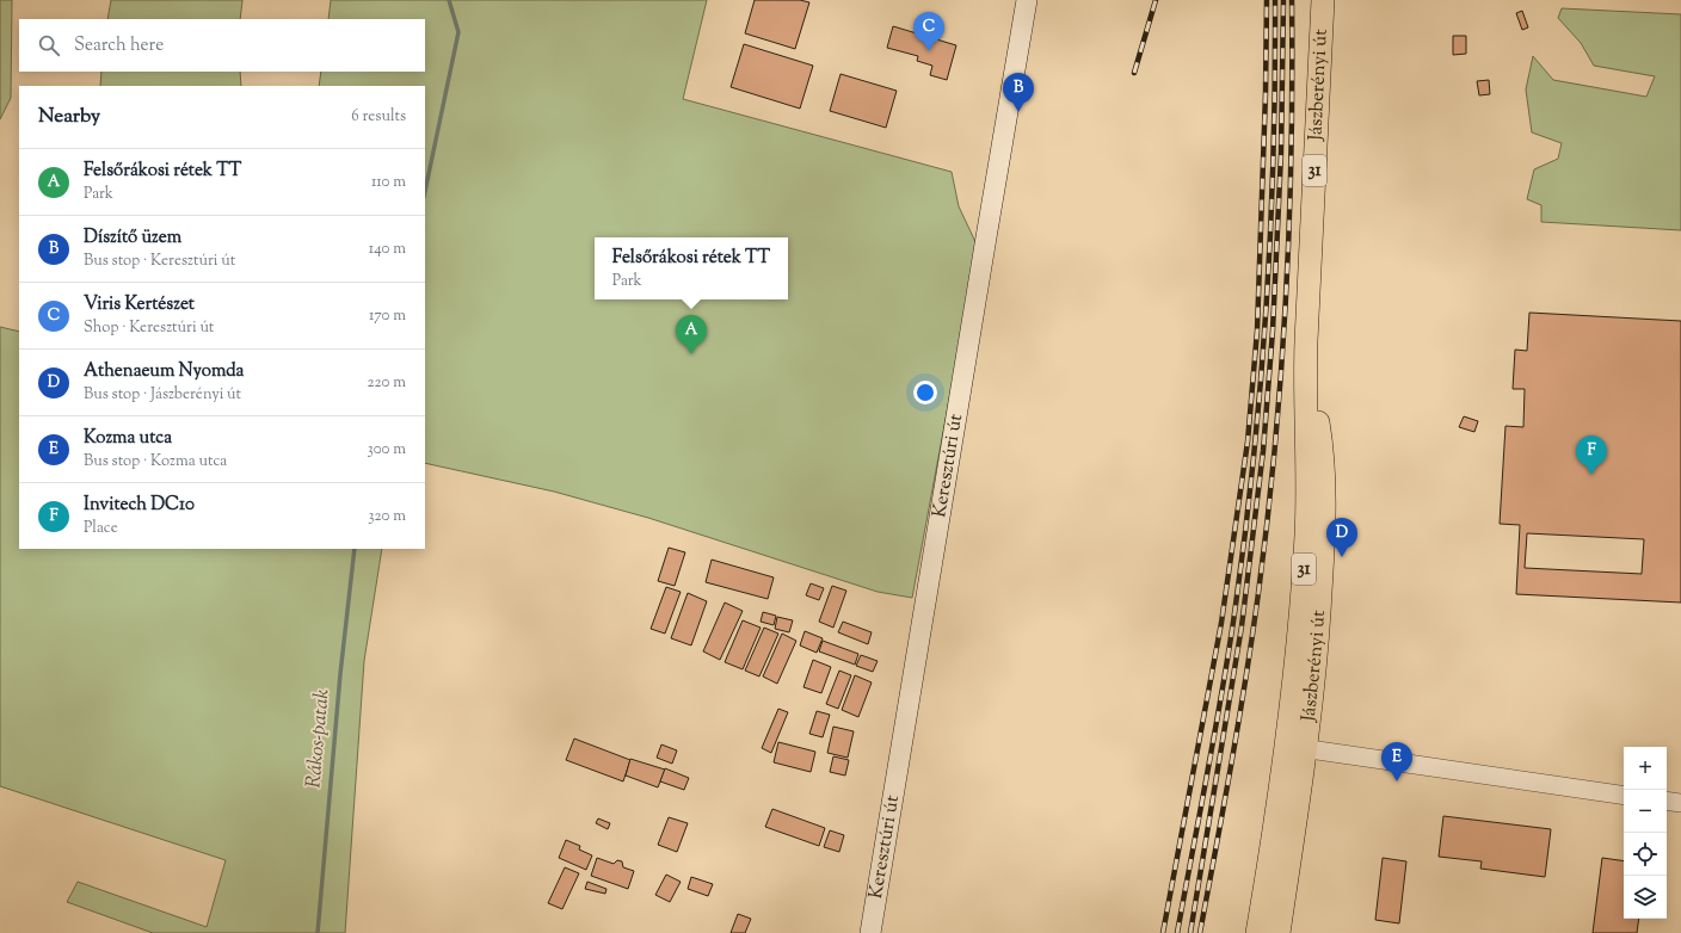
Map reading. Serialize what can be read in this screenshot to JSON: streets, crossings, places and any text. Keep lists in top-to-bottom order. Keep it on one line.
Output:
{"streets":{"main road":["Jászberényi út","31","Keresztúri út"]},"water":["Rákos-patak"],"page":{"pins":["C","B","A","F","D","E"],"search":"Search here","heading":["Nearby","6 results"],"list":[{"mark":"A","name":"Felsőrákosi rétek TT","note":"Park","value":"110 m"},{"mark":"B","name":"Díszítő üzem","note":"Bus stop · Keresztúri út","value":"140 m"},{"mark":"C","name":"Viris Kertészet","note":"Shop · Keresztúri út","value":"170 m"},{"mark":"D","name":"Athenaeum Nyomda","note":"Bus stop · Jászberényi út","value":"220 m"},{"mark":"E","name":"Kozma utca","note":"Bus stop · Kozma utca","value":"300 m"},{"mark":"F","name":"Invitech DC10","note":"Place","value":"320 m"}],"popup":["Felsőrákosi rétek TT","Park"],"map_buttons":["+","−"]}}
